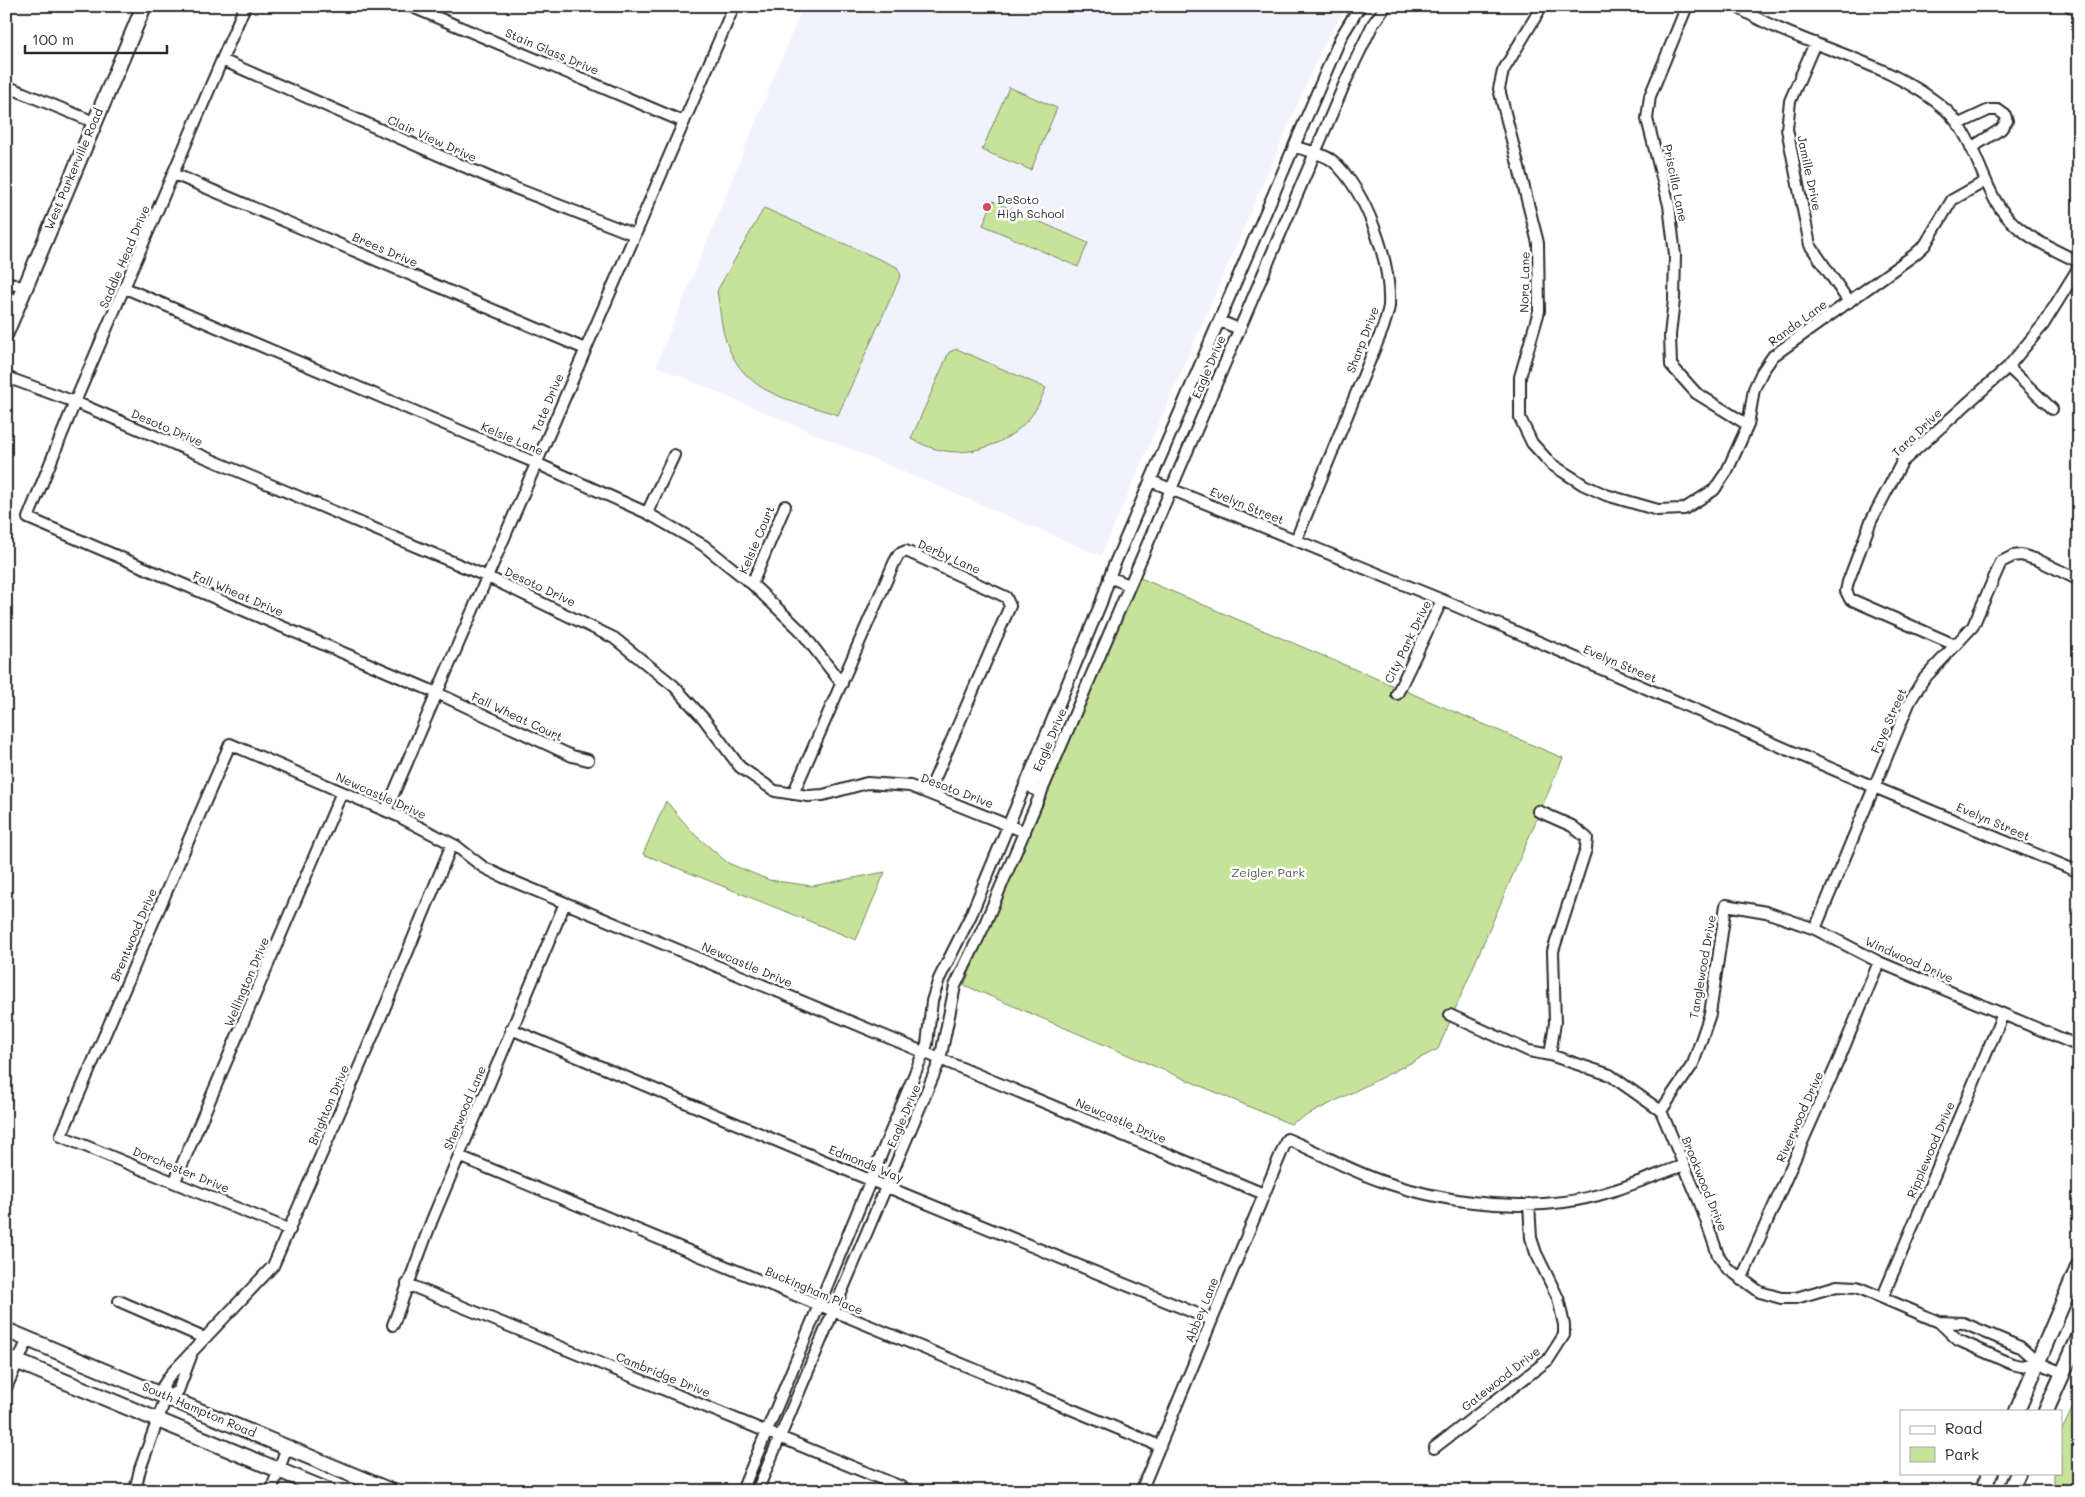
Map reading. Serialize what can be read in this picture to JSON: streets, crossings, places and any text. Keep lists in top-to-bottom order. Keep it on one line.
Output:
{"streets":{"main road":["West Parkerville Road","South Hampton Road"],"street":["Stain Glass Drive","Clair View Drive","Jamille Drive","Priscilla Lane","Brees Drive","Saddle Head Drive","Nora Lane","Randa Lane","Sharp Drive","Eagle Drive","Tate Drive","Desoto Drive","Tara Drive","Kelsie Lane","Evelyn Street","Kelsie Court","Derby Lane","Fall Wheat Drive","City Park Drive","Fall Wheat Court","Faye Street","Newcastle Drive","Brentwood Drive","Windwood Drive","Tanglewood Drive","Wellington Drive","Brighton Drive","Sherwood Lane","Riverwood Drive","Ripplewood Drive","Edmonds Way","Dorchester Drive","Brookwood Drive","Buckingham Place","Abbey Lane","Cambridge Drive","Gatewood Drive"]},"crossings":[["Stain Glass Drive","Tate Drive"],["Clair View Drive","Saddle Head Drive"],["Clair View Drive","Tate Drive"],["Jamille Drive","Randa Lane"],["Priscilla Lane","Randa Lane"],["Brees Drive","Saddle Head Drive"],["Brees Drive","Tate Drive"],["Saddle Head Drive","Desoto Drive"],["Saddle Head Drive","Kelsie Lane"],["Saddle Head Drive","Fall Wheat Drive"],["Nora Lane","Randa Lane"],["Sharp Drive","Eagle Drive"],["Sharp Drive","Evelyn Street"],["Eagle Drive","Desoto Drive"],["Eagle Drive","Evelyn Street"],["Eagle Drive","Newcastle Drive"],["Eagle Drive","Edmonds Way"],["Eagle Drive","Buckingham Place"],["Eagle Drive","Cambridge Drive"],["Tate Drive","Desoto Drive"],["Tate Drive","Kelsie Lane"],["Tate Drive","Fall Wheat Drive"],["Tate Drive","Fall Wheat Court"],["Tate Drive","Newcastle Drive"],["Desoto Drive","Derby Lane"],["Tara Drive","Faye Street"],["Kelsie Lane","Kelsie Court"],["Kelsie Lane","Derby Lane"],["Evelyn Street","City Park Drive"],["Evelyn Street","Faye Street"],["Fall Wheat Drive","Fall Wheat Court"],["Faye Street","Windwood Drive"],["Newcastle Drive","Brentwood Drive"],["Newcastle Drive","Wellington Drive"],["Newcastle Drive","Brighton Drive"],["Newcastle Drive","Sherwood Lane"],["Newcastle Drive","Abbey Lane"],["Brentwood Drive","Dorchester Drive"],["Windwood Drive","Tanglewood Drive"],["Windwood Drive","Riverwood Drive"],["Windwood Drive","Ripplewood Drive"],["Tanglewood Drive","Brookwood Drive"],["Wellington Drive","Dorchester Drive"],["Brighton Drive","Dorchester Drive"],["Brighton Drive","South Hampton Road"],["Sherwood Lane","Edmonds Way"],["Sherwood Lane","Buckingham Place"],["Sherwood Lane","Cambridge Drive"],["Riverwood Drive","Brookwood Drive"],["Ripplewood Drive","Brookwood Drive"],["Edmonds Way","Abbey Lane"],["Buckingham Place","Abbey Lane"],["Abbey Lane","Gatewood Drive"]],"parks":["Zeigler Park"],"places":["DeSoto High School"],"legend":["Road","Park"],"scale_bar":"100 m"}
